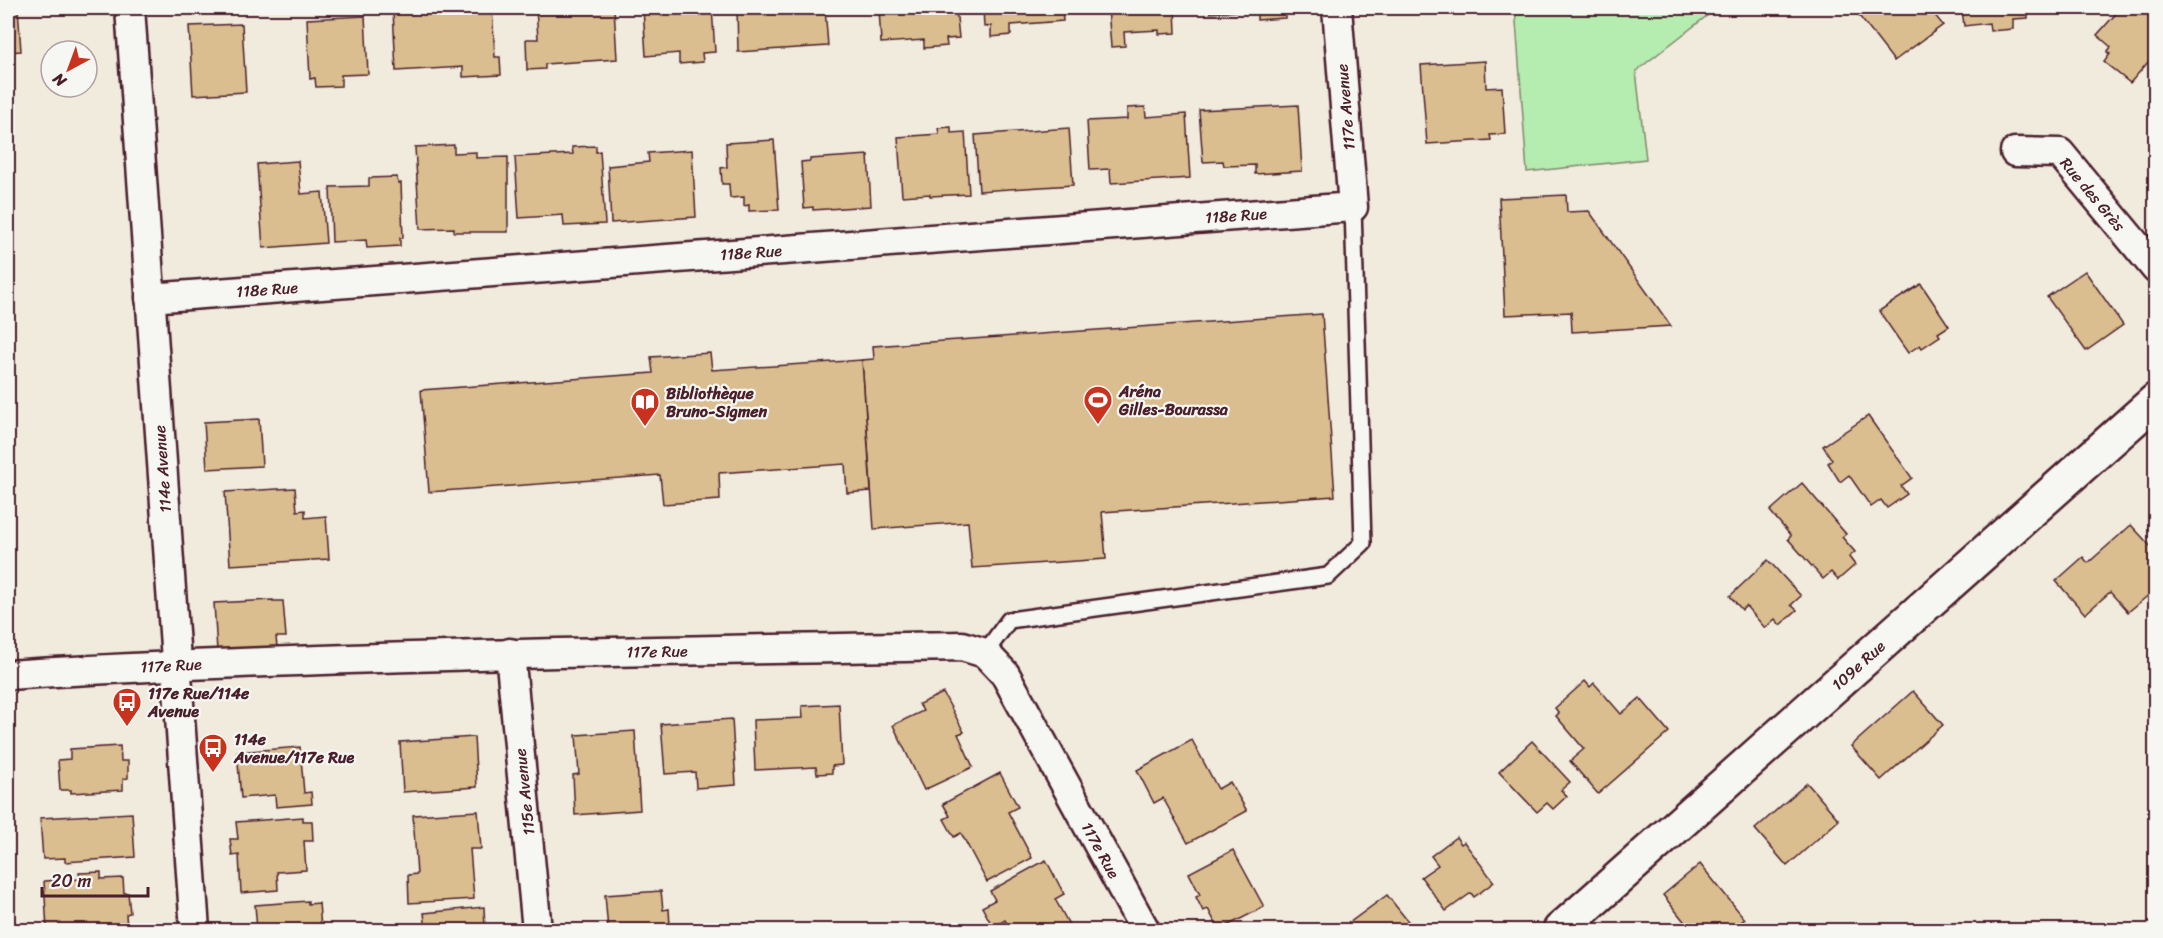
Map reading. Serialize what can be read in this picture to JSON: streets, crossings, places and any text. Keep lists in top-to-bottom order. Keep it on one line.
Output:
{"streets":{"street":["117e Avenue","Rue des Grès","118e Rue","114e Avenue","117e Rue","109e Rue","115e Avenue"]},"crossings":[["117e Avenue","118e Rue"],["118e Rue","114e Avenue"],["114e Avenue","117e Rue"],["117e Rue","115e Avenue"]],"places":{"sports":["Aréna Gilles-Bourassa"],"library":["Bibliothèque Bruno-Sigmen"],"bus stop":["117e Rue/114e Avenue","114e Avenue/117e Rue"]},"scale_bar":"20 m","north":"bottom left"}
